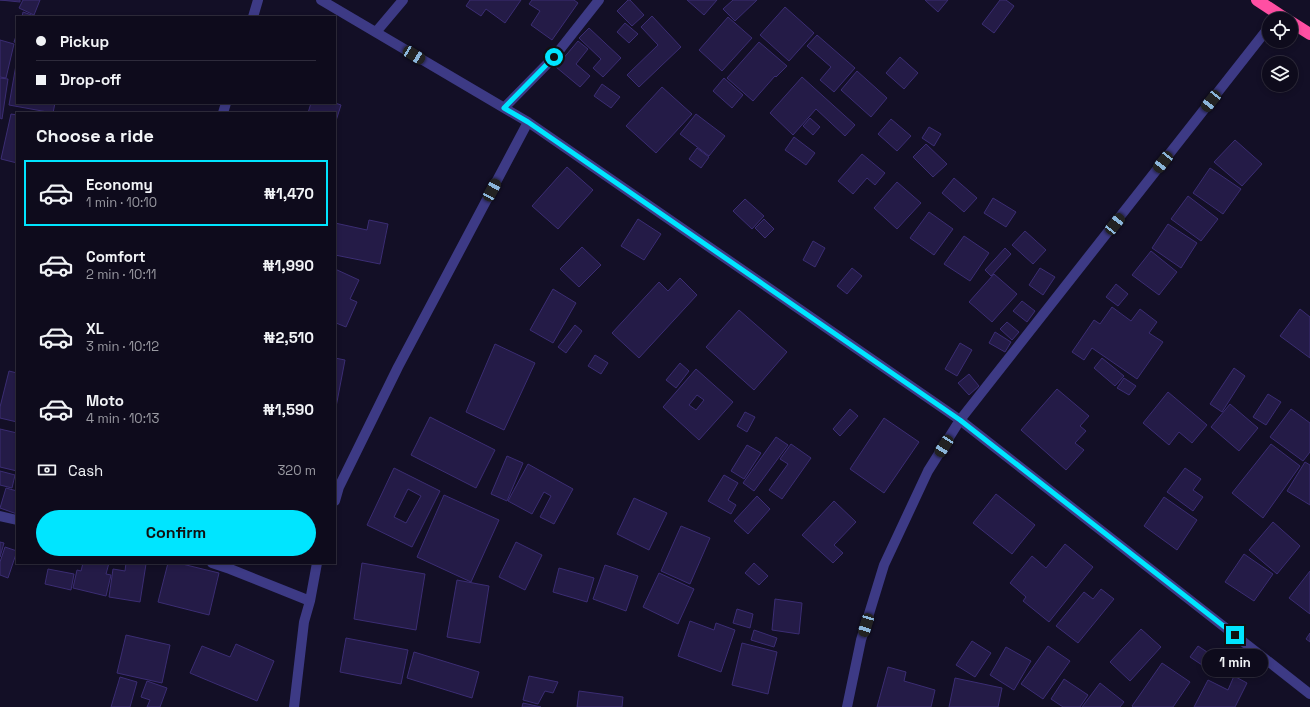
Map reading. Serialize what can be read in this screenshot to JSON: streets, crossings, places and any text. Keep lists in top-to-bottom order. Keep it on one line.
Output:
{"page":{"banner":["Pickup","Drop-off"],"heading":"Choose a ride","list":[{"name":"Economy","note":"1 min · 10:10","value":"₦1,470"},{"name":"Comfort","note":"2 min · 10:11","value":"₦1,990"},{"name":"XL","note":"3 min · 10:12","value":"₦2,510"},{"name":"Moto","note":"4 min · 10:13","value":"₦1,590"}],"pay":["Cash","320 m"],"buttons":"Confirm","bubble":"1 min"}}
